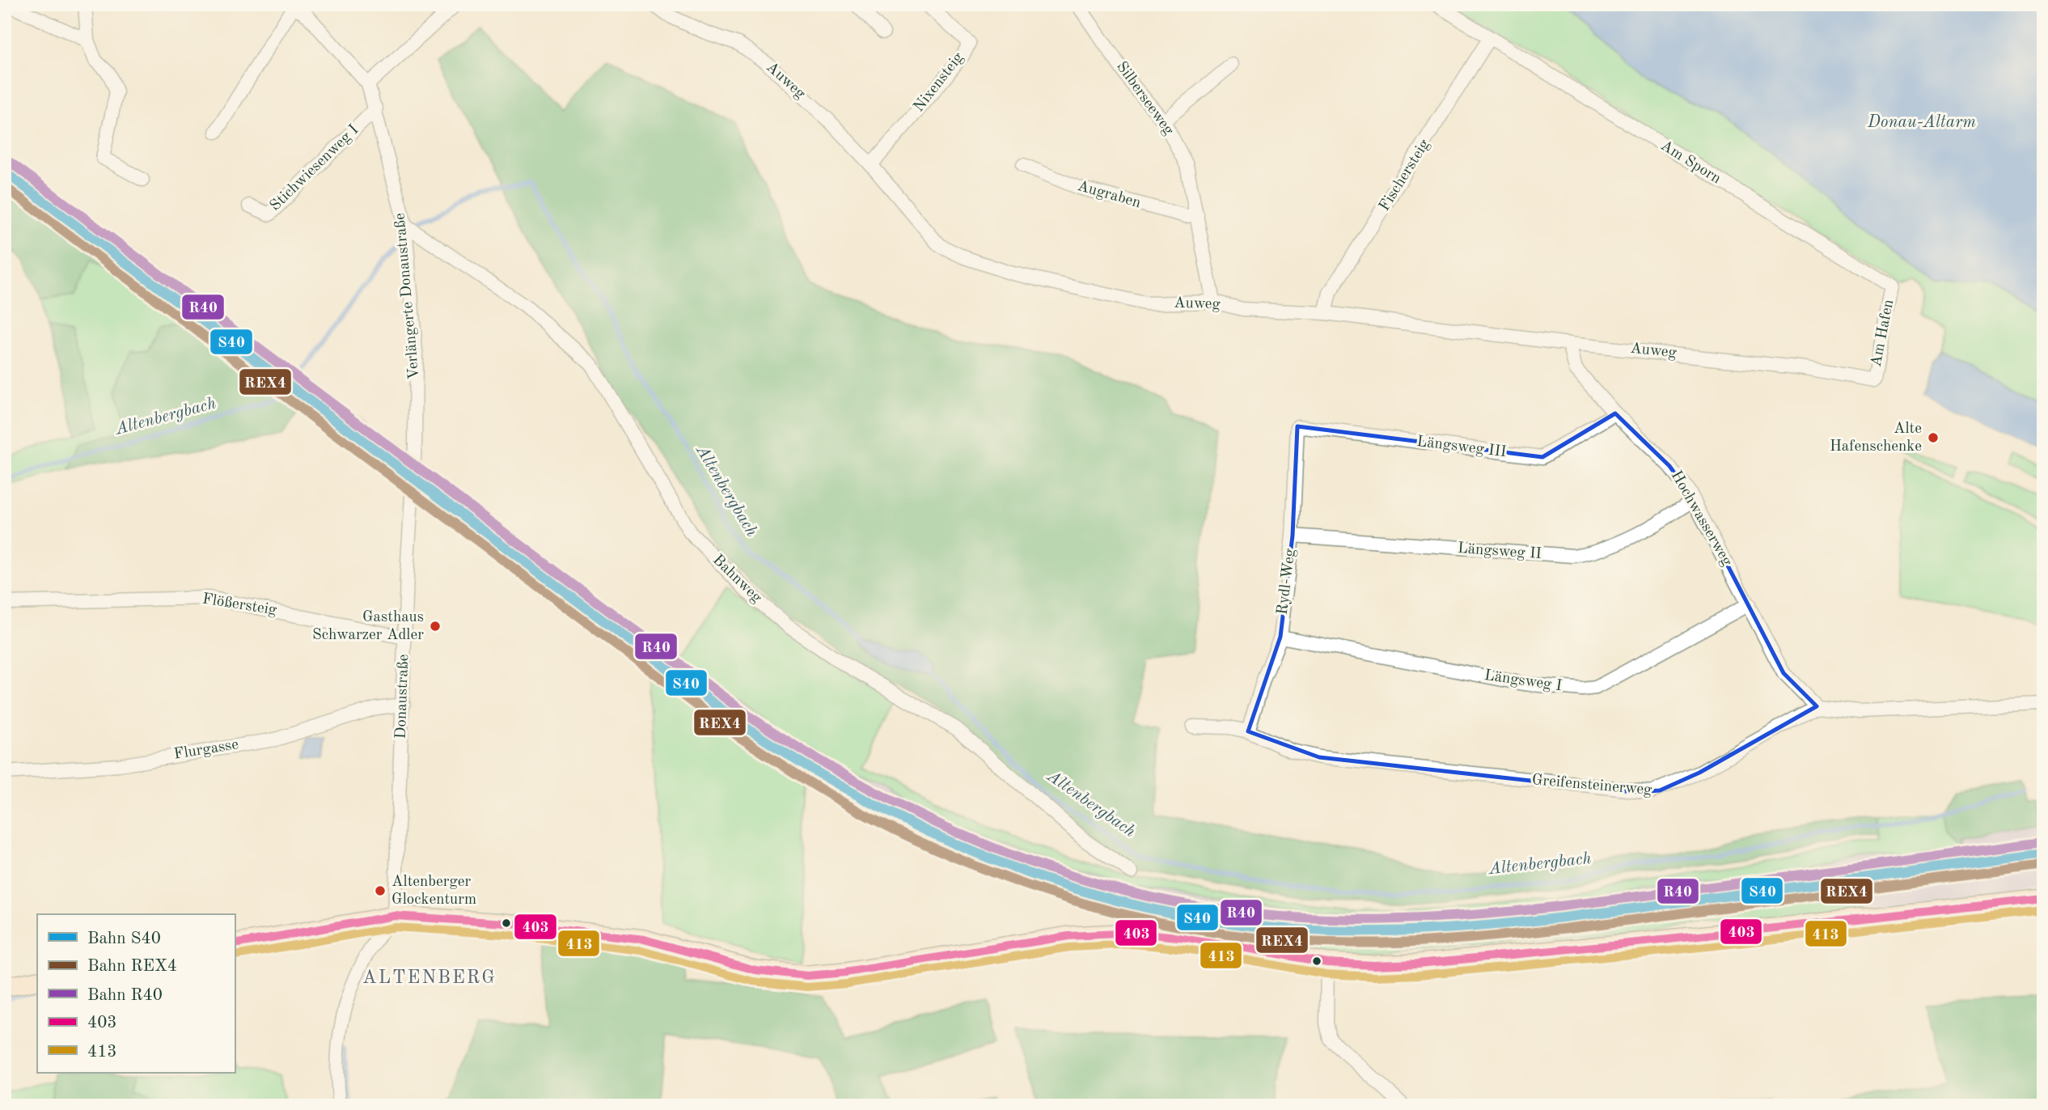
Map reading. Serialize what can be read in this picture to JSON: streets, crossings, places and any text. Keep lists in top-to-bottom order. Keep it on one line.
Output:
{"streets":{"street":["Auweg","Nixensteig","Silberseeweg","Am Sporn","Stichwiesenweg I","Fischersteig","Augraben","Verlängerte Donaustraße","Am Hafen","Längsweg III","Hochwasserweg","Längsweg II","Bahnweg","Rydl-Weg","Flößersteig","Längsweg I","Donaustraße","Flurgasse","Greifensteinerweg"]},"crossings":[["Auweg","Nixensteig"],["Auweg","Silberseeweg"],["Auweg","Fischersteig"],["Auweg","Am Hafen"],["Auweg","Hochwasserweg"],["Silberseeweg","Augraben"],["Am Sporn","Fischersteig"],["Am Sporn","Am Hafen"],["Stichwiesenweg I","Verlängerte Donaustraße"],["Verlängerte Donaustraße","Bahnweg"],["Verlängerte Donaustraße","Donaustraße"],["Längsweg III","Hochwasserweg"],["Längsweg III","Rydl-Weg"],["Hochwasserweg","Längsweg II"],["Hochwasserweg","Längsweg I"],["Hochwasserweg","Greifensteinerweg"],["Längsweg II","Rydl-Weg"],["Rydl-Weg","Längsweg I"],["Rydl-Weg","Greifensteinerweg"],["Flößersteig","Donaustraße"],["Donaustraße","Flurgasse"]],"districts":["ALTENBERG"],"water":["Donau-Altarm","Altenbergbach"],"places":["Alte Hafenschenke","Gasthaus Schwarzer Adler","Altenberger Glockenturm"],"lines":["rail line R40","rail line S40","rail line REX4","transit line 403","transit line 413"],"legend":["Bahn S40","Bahn REX4","Bahn R40","403","413"]}
